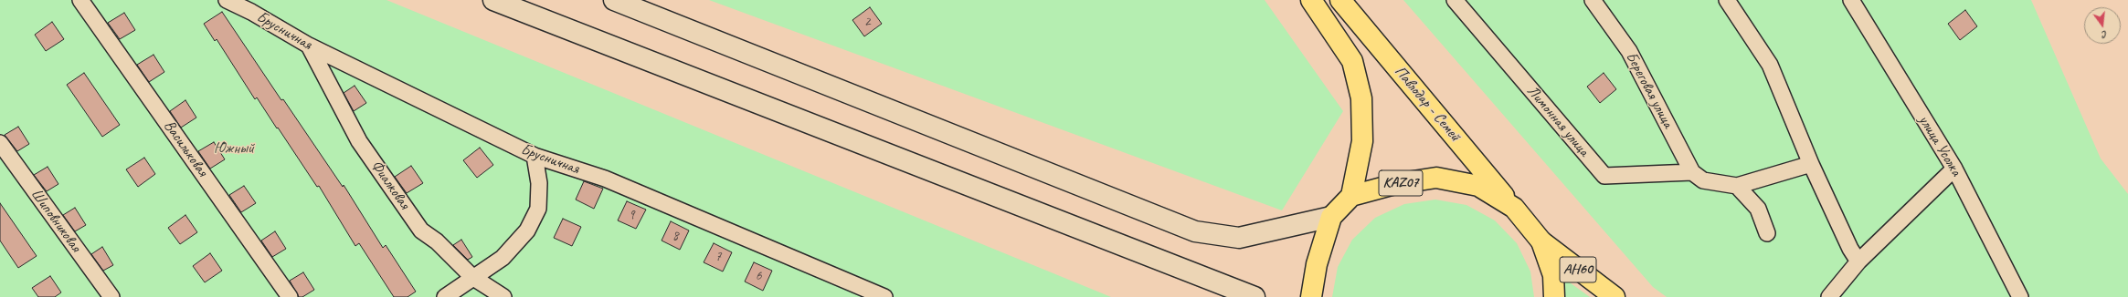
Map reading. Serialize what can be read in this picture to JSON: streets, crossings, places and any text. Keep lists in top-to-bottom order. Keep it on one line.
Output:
{"streets":{"main road":["Павлодар - Семей","KAZ07","АН60"],"street":["Брусничная","Береговая улица","Лимонная улица","улица Усолка","Васильковая","Фиалковая","Шиповниковая"]},"crossings":[["Брусничная","Фиалковая"],["Береговая улица","Лимонная улица"],["Павлодар - Семей","KAZ07"],["KAZ07","АН60"]],"parks":["Южный"],"house_numbers":["2","9","8","7","6"],"north":"bottom"}
